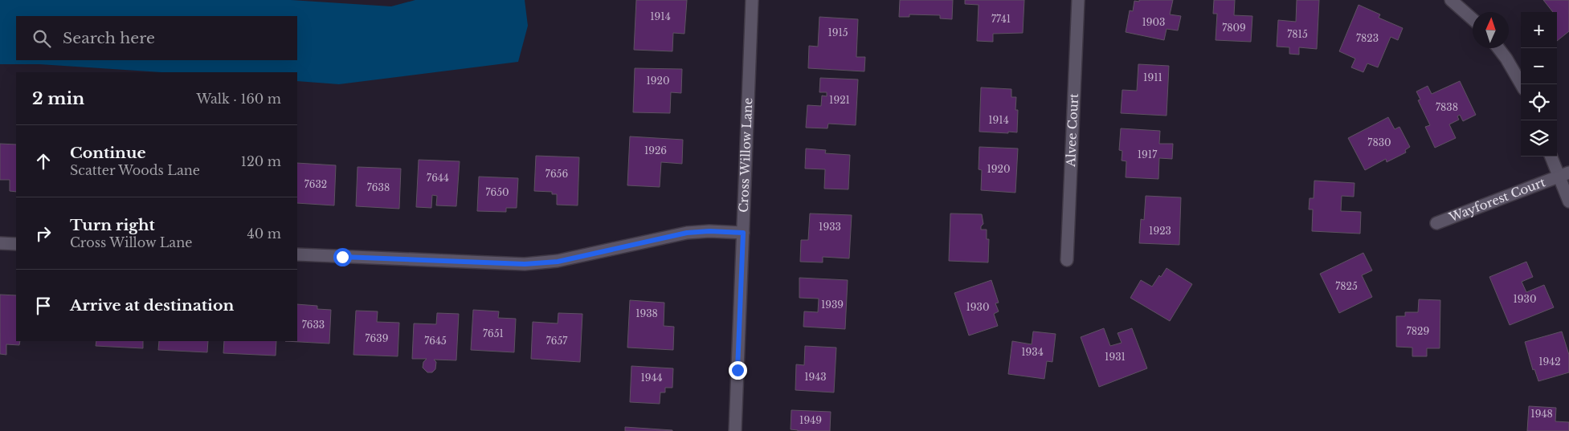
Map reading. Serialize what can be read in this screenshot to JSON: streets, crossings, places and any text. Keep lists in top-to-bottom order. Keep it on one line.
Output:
{"streets":{"street":["Alvee Court","Cross Willow Lane","Wayforest Court"]},"house_numbers":["1914","7741","1903","7809","1915","7815","7823","1911","1920","1921","7838","1914","7830","1926","1917","1920","7656","7644","7632","7638","7650","1933","1923","7825","1930","1939","1930","1938","7633","7829","7651","7639","7645","7657","1934","1931","1942","1943","1944","1948","1949"],"north":"top","page":{"map_buttons":["+","−"],"search":"Search here","heading":["2 min","Walk · 160 m"],"list":[["Continue","Scatter Woods Lane","120 m"],["Turn right","Cross Willow Lane","40 m"],"Arrive at destination"]}}
